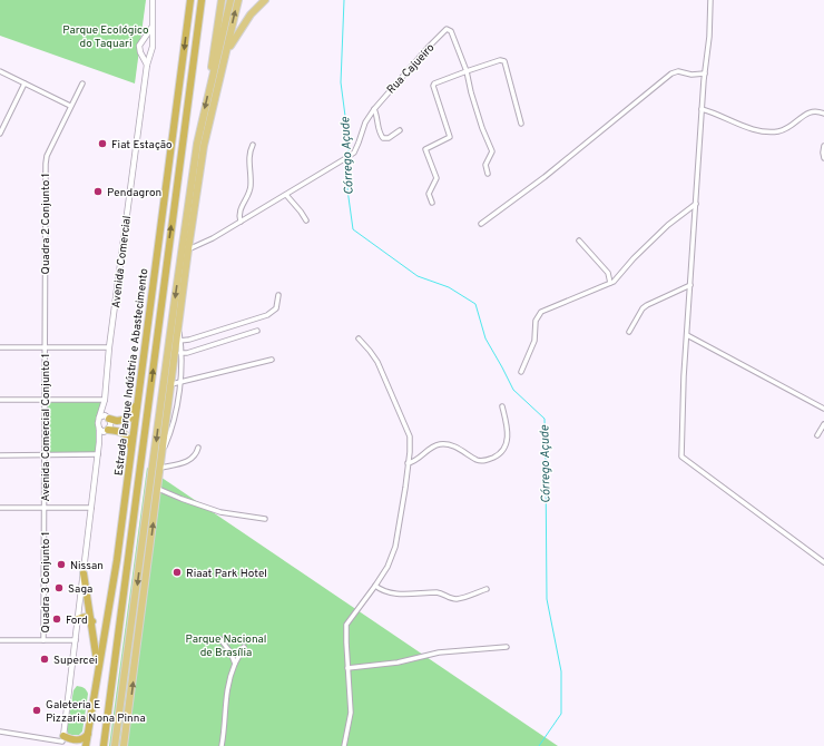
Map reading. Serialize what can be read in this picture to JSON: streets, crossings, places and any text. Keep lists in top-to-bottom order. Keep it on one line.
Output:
{"streets":{"highway":["Estrada Parque Indústria e Abastecimento"],"street":["Rua Cajueiro","Quadra 2 Conjunto 1","Avenida Comercial","Avenida Comercial Conjunto 1","Quadra 3 Conjunto 1"]},"crossings":[["Quadra 2 Conjunto 1","Avenida Comercial Conjunto 1"],["Avenida Comercial Conjunto 1","Quadra 3 Conjunto 1"]],"water":["Córrego Açude"],"parks":["Parque Ecológico do Taquari","Parque Nacional de Brasília"],"places":["Fiat Estação","Pendagron","Nissan","Riaat Park Hotel","Saga","Ford","Supercei","Galeteria E Pizzaria Nona Pinna"]}
